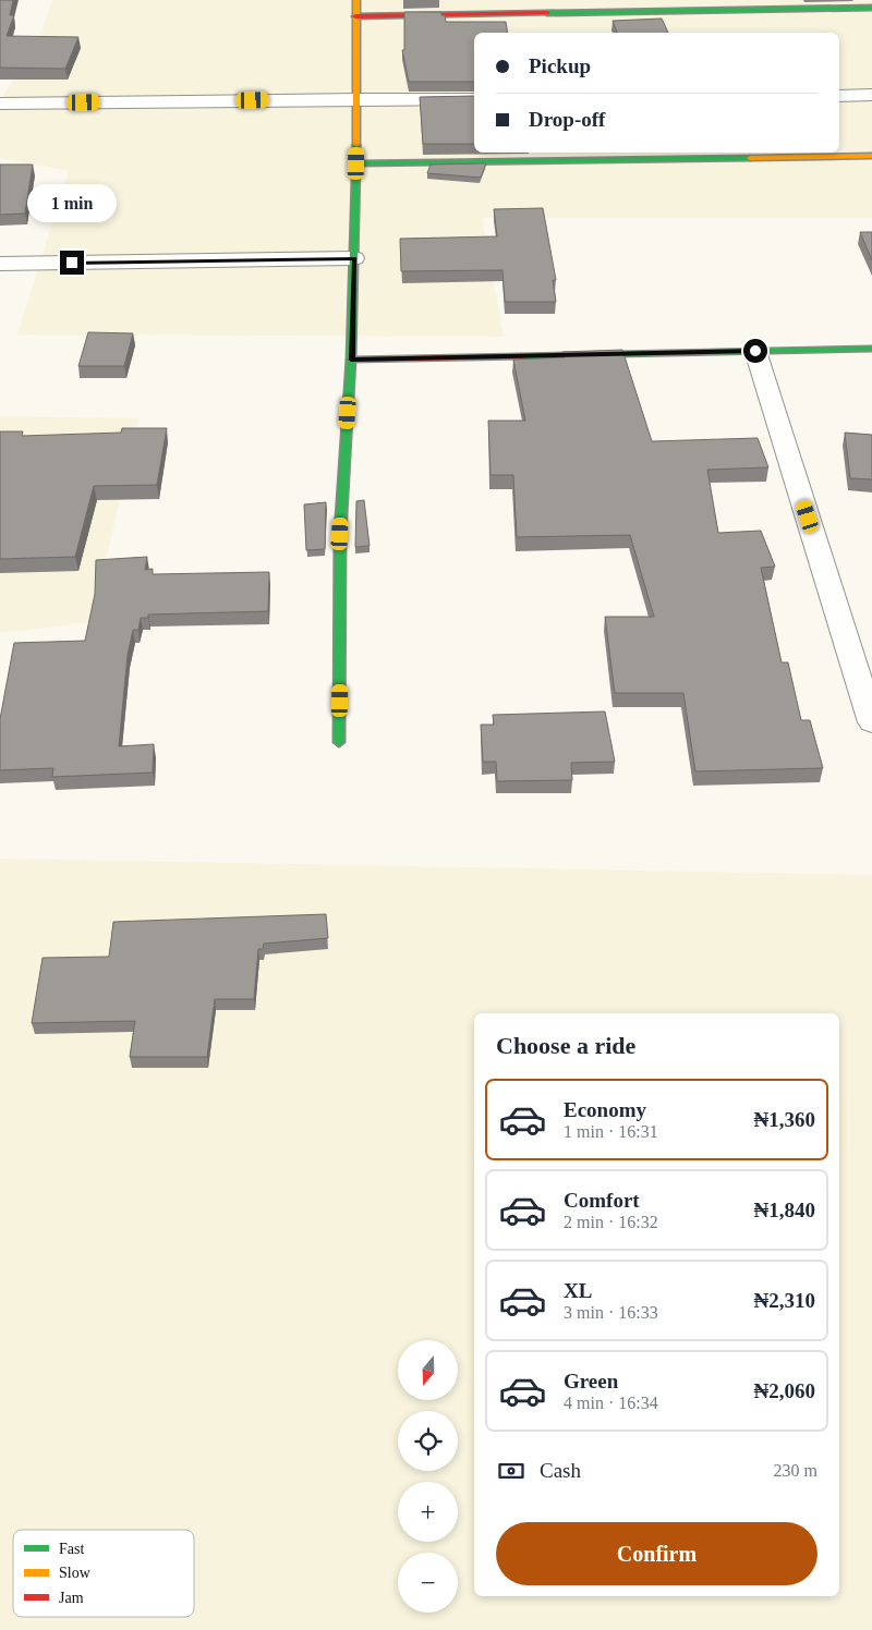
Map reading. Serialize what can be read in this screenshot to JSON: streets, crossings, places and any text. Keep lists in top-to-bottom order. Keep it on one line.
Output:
{"legend":["Fast","Slow","Jam"],"north":"bottom","page":{"banner":["Pickup","Drop-off"],"bubble":"1 min","heading":"Choose a ride","list":[{"name":"Economy","note":"1 min · 16:31","value":"₦1,360"},{"name":"Comfort","note":"2 min · 16:32","value":"₦1,840"},{"name":"XL","note":"3 min · 16:33","value":"₦2,310"},{"name":"Green","note":"4 min · 16:34","value":"₦2,060"}],"map_buttons":["+","−"],"pay":["Cash","230 m"],"buttons":"Confirm"}}
